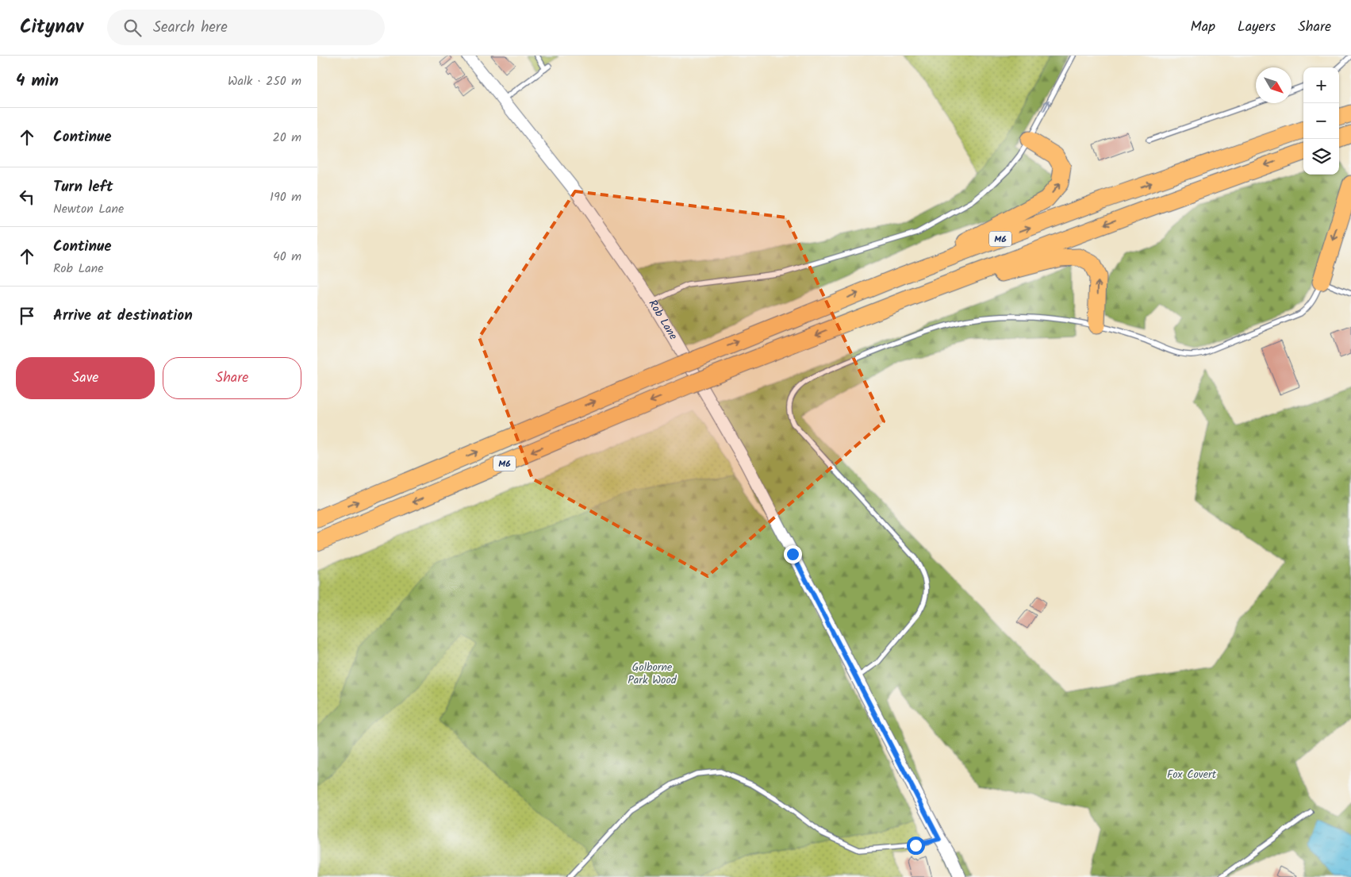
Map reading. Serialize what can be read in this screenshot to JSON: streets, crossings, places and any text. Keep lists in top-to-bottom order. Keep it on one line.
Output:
{"streets":{"highway":["M6"],"street":["Rob Lane"]},"parks":["Golborne Park Wood","Fox Covert"],"north":"bottom right","page":{"header":"Citynav","search":"Search here","nav":["Map","Layers","Share"],"heading":["4 min","Walk · 250 m"],"map_buttons":["+","−"],"list":[["Continue","20 m"],["Turn left","Newton Lane","190 m"],["Continue","Rob Lane","40 m"],"Arrive at destination"],"buttons":["Save","Share"]}}
